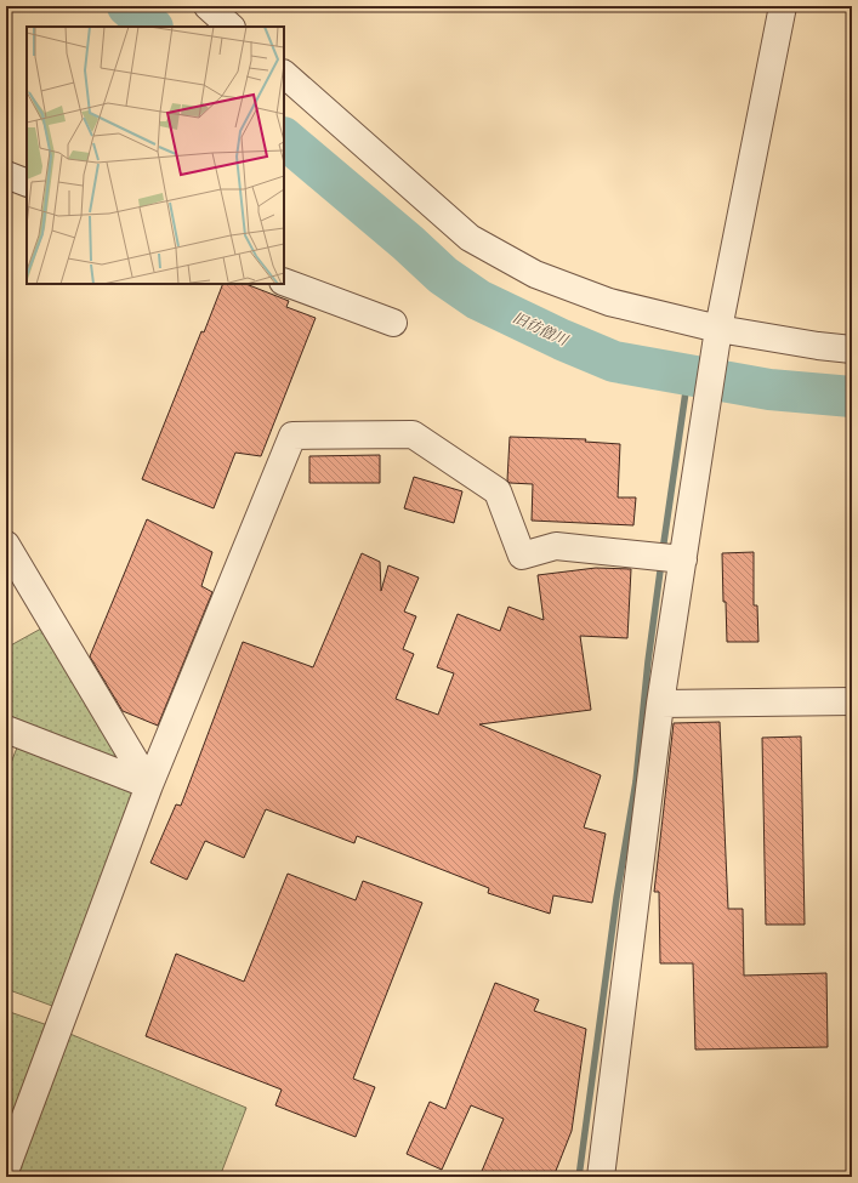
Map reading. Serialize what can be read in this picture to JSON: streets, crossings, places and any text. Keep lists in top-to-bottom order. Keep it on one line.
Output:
{"water":["旧彷僧川"]}
